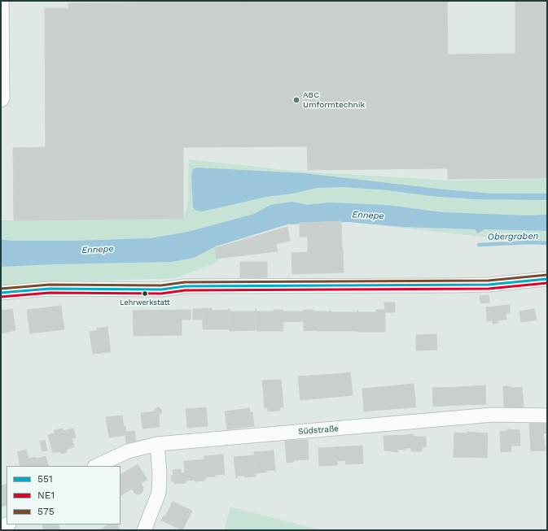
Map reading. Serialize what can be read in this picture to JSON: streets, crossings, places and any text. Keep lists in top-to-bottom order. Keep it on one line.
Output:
{"streets":{"street":["Südstraße"]},"water":["Ennepe","Obergraben"],"places":["ABC Umformtechnik","Lehrwerkstatt"],"lines":["transit line 575","transit line 551","transit line NE1"],"legend":["551","NE1","575"]}
